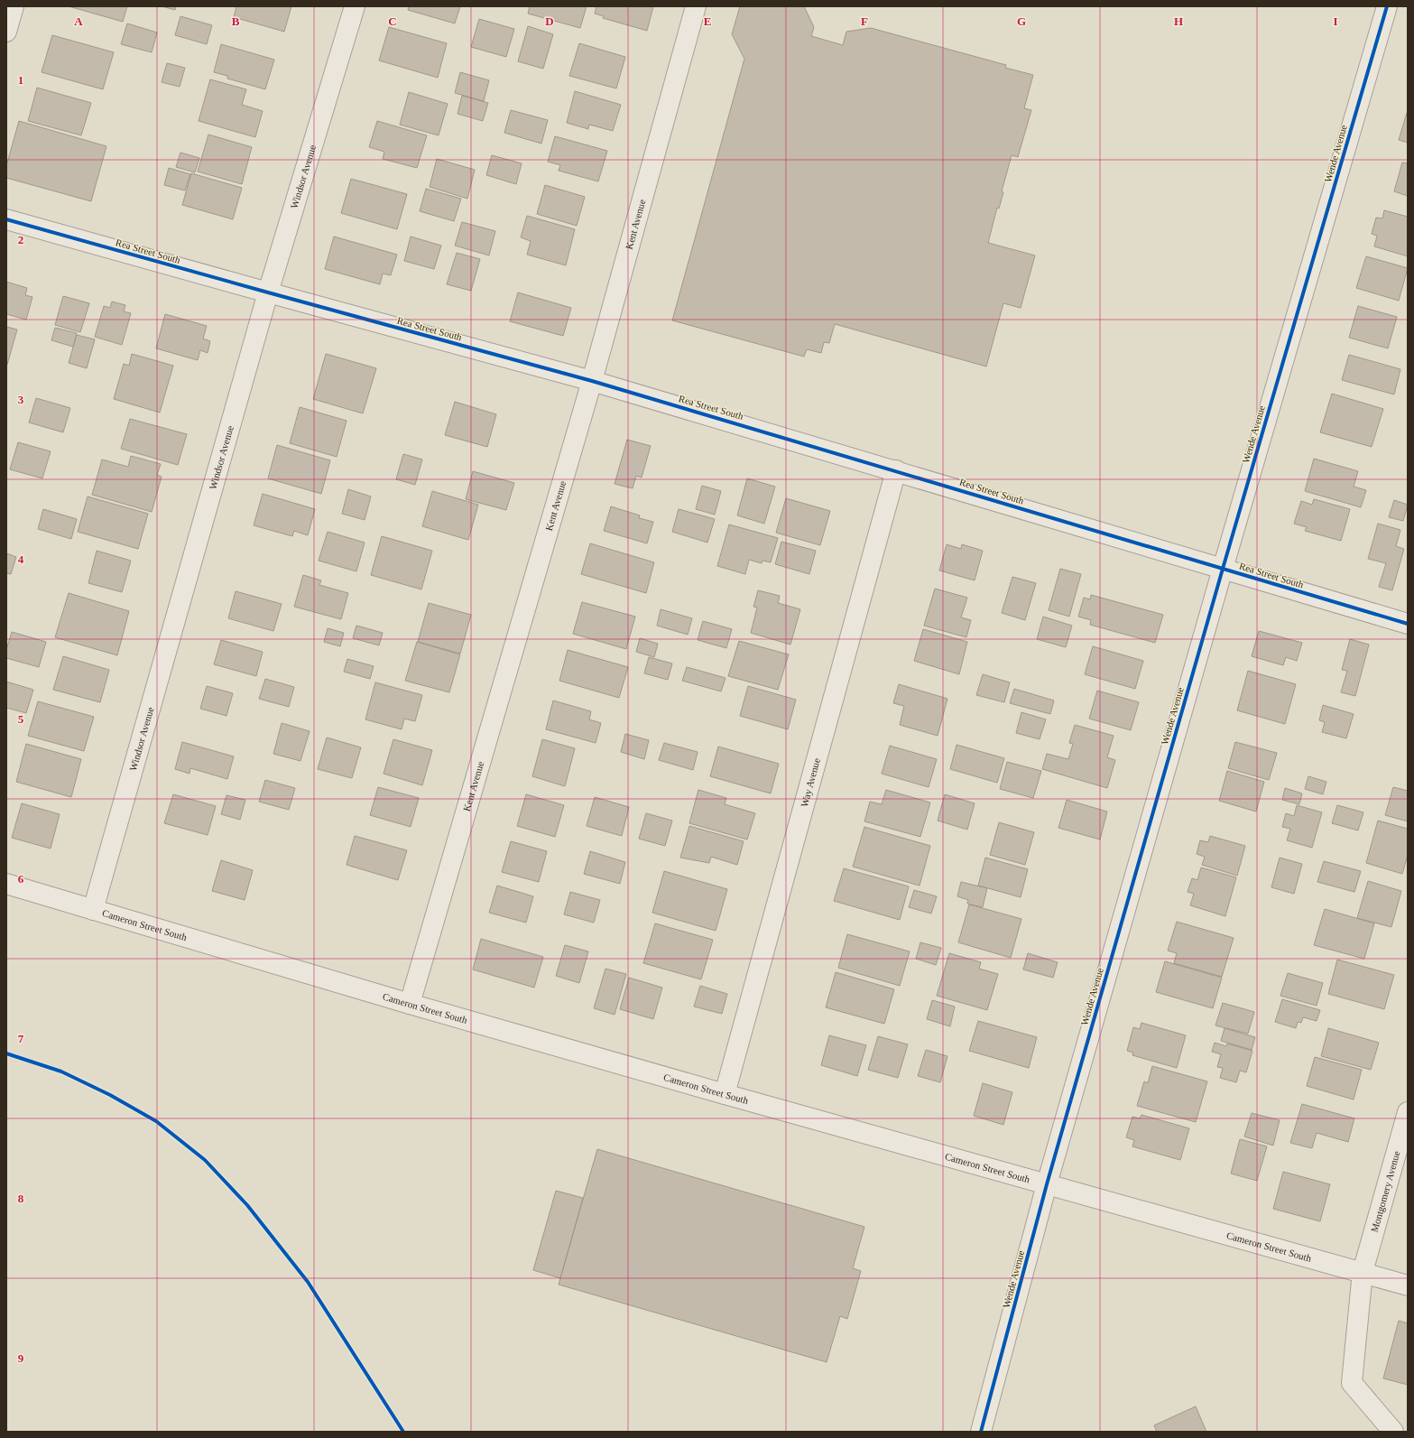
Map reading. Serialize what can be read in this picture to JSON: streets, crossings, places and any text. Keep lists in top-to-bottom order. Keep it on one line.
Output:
{"streets":{"street":["Wende Avenue","Windsor Avenue","Kent Avenue","Rea Street South","Way Avenue","Cameron Street South","Montgomery Avenue"]},"crossings":[["Wende Avenue","Rea Street South"],["Wende Avenue","Cameron Street South"],["Windsor Avenue","Rea Street South"],["Windsor Avenue","Cameron Street South"],["Kent Avenue","Rea Street South"],["Kent Avenue","Cameron Street South"],["Rea Street South","Way Avenue"],["Way Avenue","Cameron Street South"],["Cameron Street South","Montgomery Avenue"]],"grid":{"columns":["A","B","C","D","E","F","G","H","I"],"rows":["1","2","3","4","5","6","7","8","9"]}}
